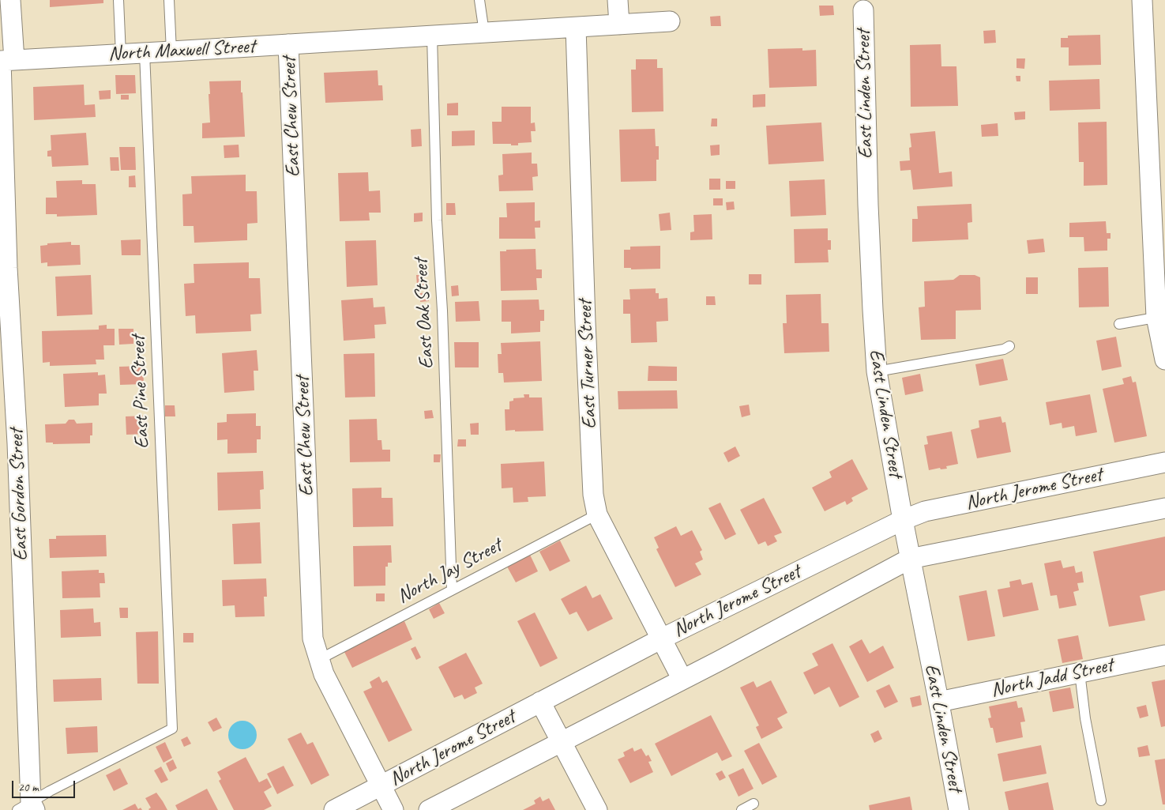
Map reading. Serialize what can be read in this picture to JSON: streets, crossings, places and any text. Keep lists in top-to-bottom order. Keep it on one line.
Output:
{"streets":{"street":["North Maxwell Street","East Linden Street","East Chew Street","East Turner Street","North Jerome Street","East Gordon Street","North Jadd Street"],"lane":["East Oak Street","East Pine Street","North Jay Street"]},"crossings":[["North Maxwell Street","East Chew Street"],["North Maxwell Street","East Oak Street"],["North Maxwell Street","East Turner Street"],["North Maxwell Street","East Pine Street"],["North Maxwell Street","East Gordon Street"],["East Linden Street","North Jerome Street"],["East Linden Street","North Jadd Street"],["East Chew Street","North Jerome Street"],["East Chew Street","North Jay Street"],["East Oak Street","North Jay Street"],["East Turner Street","North Jerome Street"],["East Turner Street","North Jay Street"],["East Pine Street","East Gordon Street"]],"scale_bar":"20 m"}
